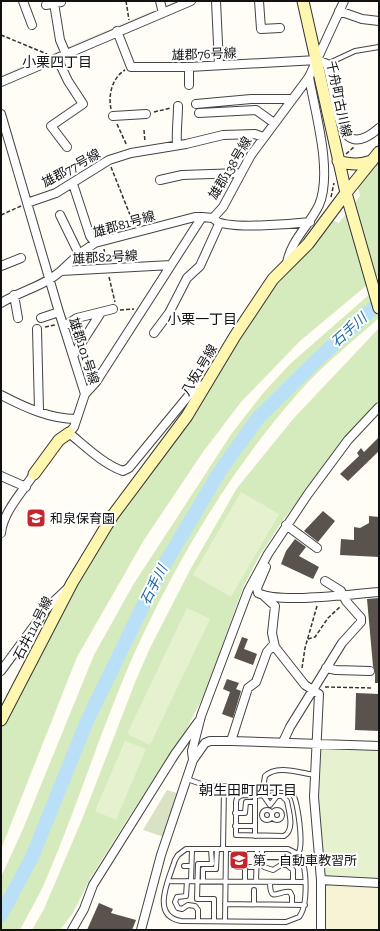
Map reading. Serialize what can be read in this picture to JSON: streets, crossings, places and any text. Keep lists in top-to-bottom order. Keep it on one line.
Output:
{"streets":{"street":["雄郡76号線","千舟町古川線","雄郡77号線","雄郡138号線","雄郡81号線","雄郡82号線","雄郡101号線","八坂1号線","石井114号線"]},"crossings":[["雄郡76号線","千舟町古川線"],["雄郡76号線","雄郡138号線"],["千舟町古川線","雄郡138号線"],["千舟町古川線","八坂1号線"],["雄郡77号線","雄郡138号線"],["雄郡77号線","雄郡101号線"],["雄郡138号線","雄郡81号線"],["雄郡81号線","雄郡82号線"],["雄郡82号線","雄郡101号線"],["八坂1号線","石井114号線"]],"districts":["小栗四丁目","小栗一丁目","朝生田町四丁目"],"water":["石手川"],"places":{"school or university":["和泉保育園","第一自動車教習所"]}}
